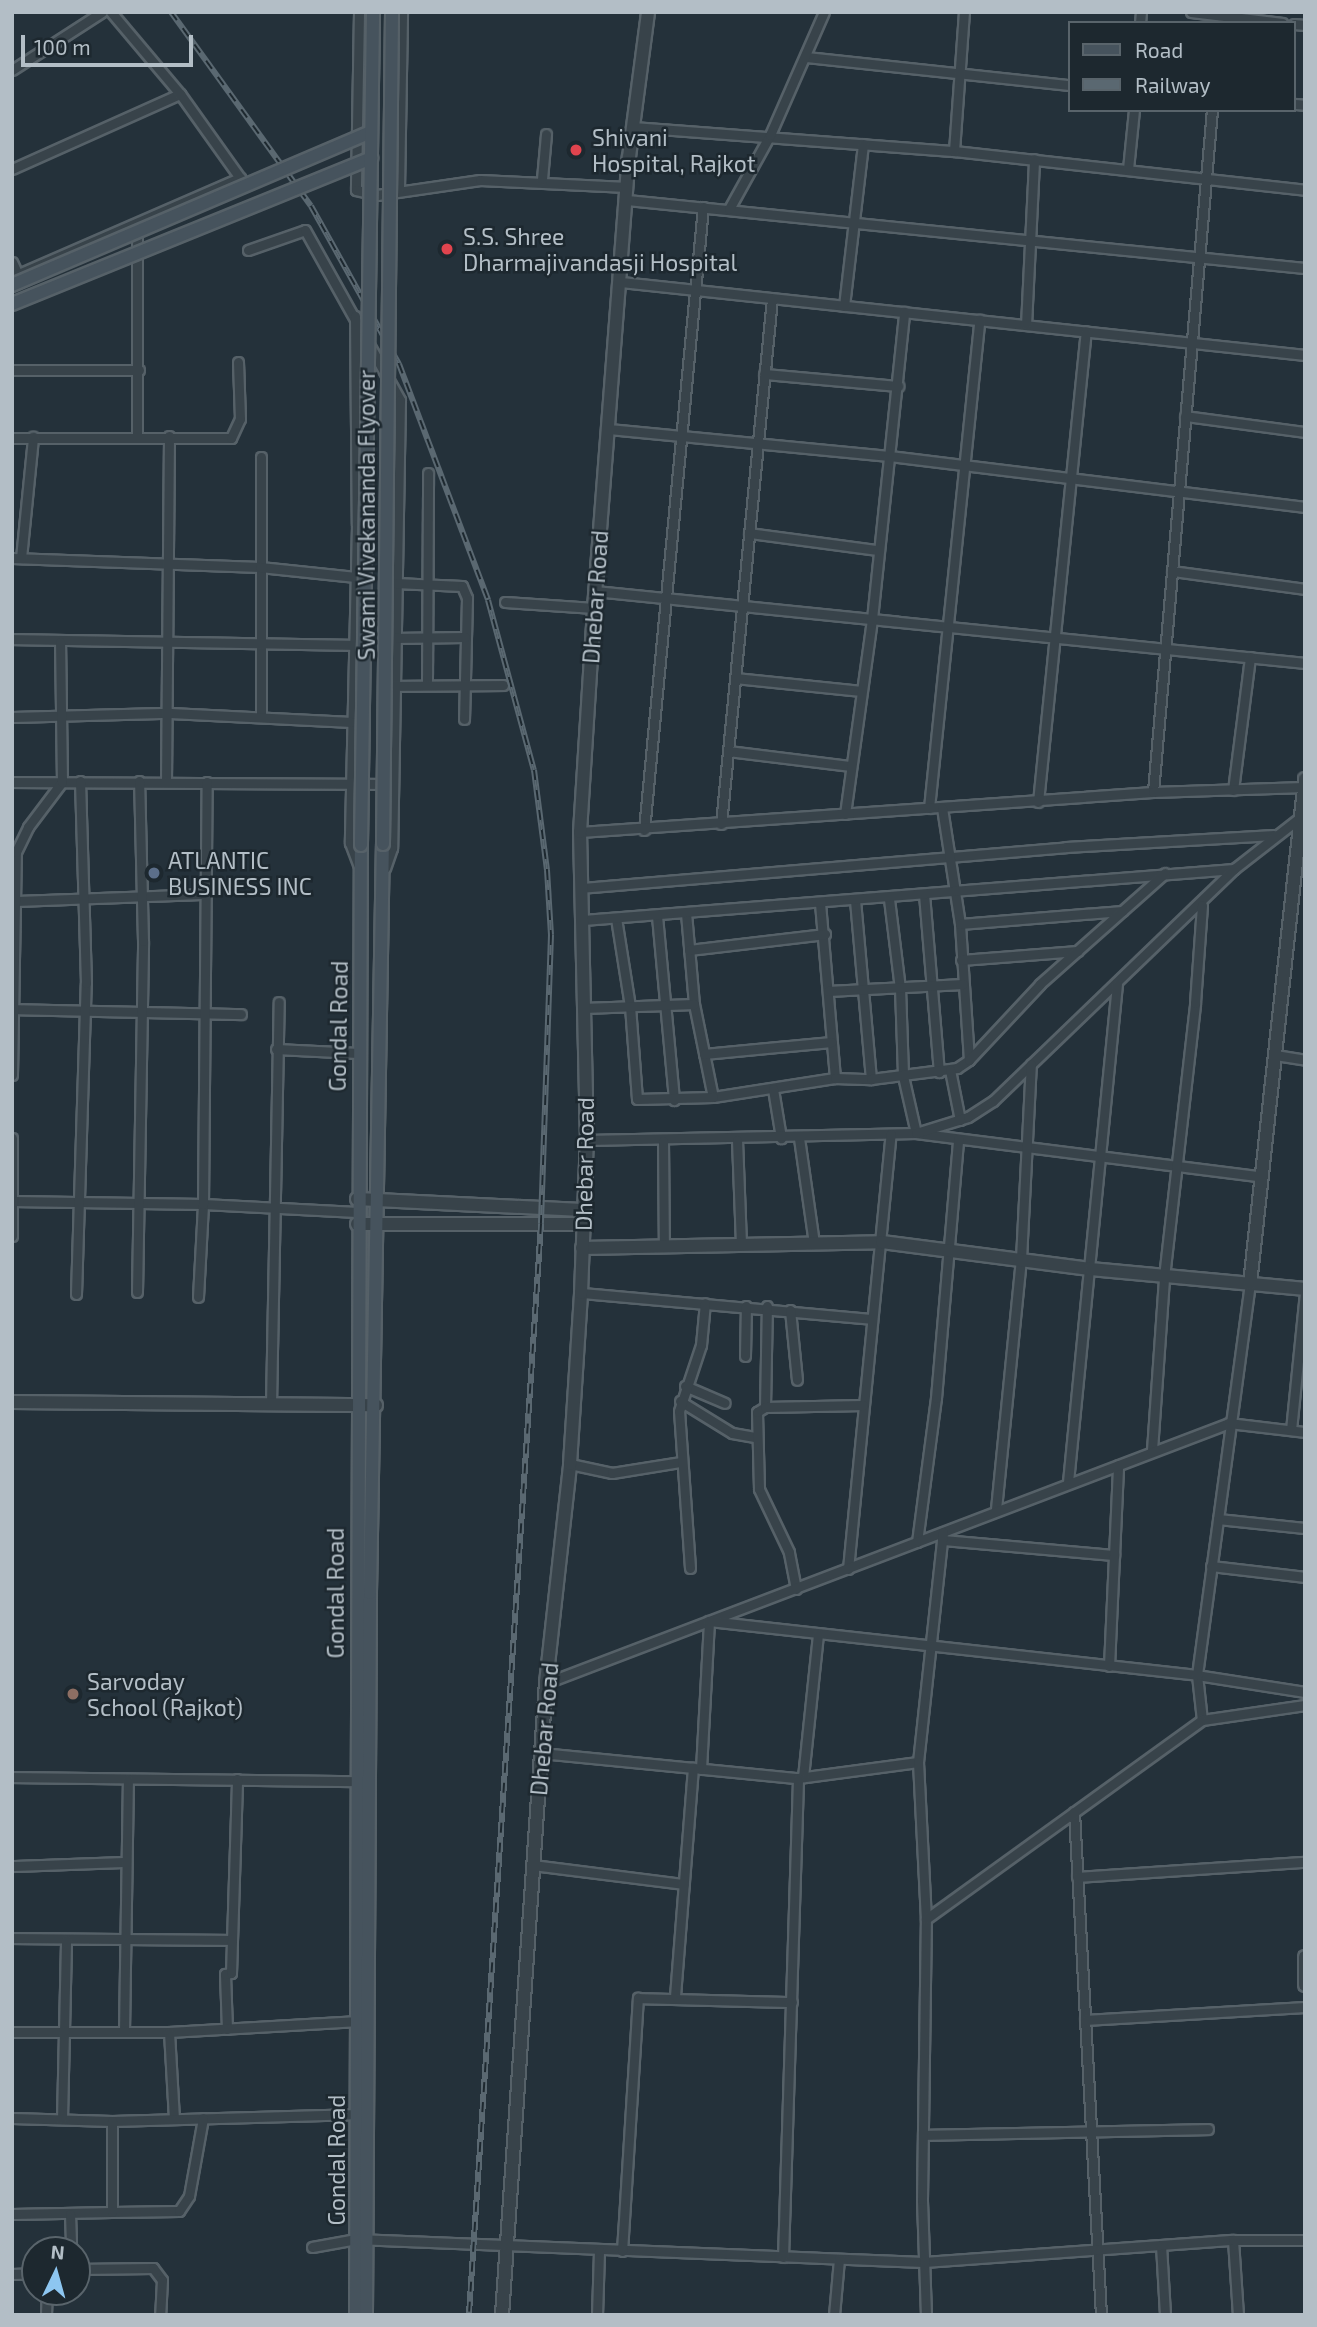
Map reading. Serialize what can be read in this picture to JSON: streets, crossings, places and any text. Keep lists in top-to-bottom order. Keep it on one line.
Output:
{"streets":{"main road":["Swami Vivekananda Flyover","Gondal Road"],"street":["Dhebar Road"]},"crossings":[["Swami Vivekananda Flyover","Gondal Road"]],"places":["Shivani Hospital, Rajkot","S.S. Shree Dharmajivandasji Hospital","ATLANTIC BUSINESS INC","Sarvoday School (Rajkot)"],"legend":["Road","Railway"],"scale_bar":"100 m","north":"top"}
